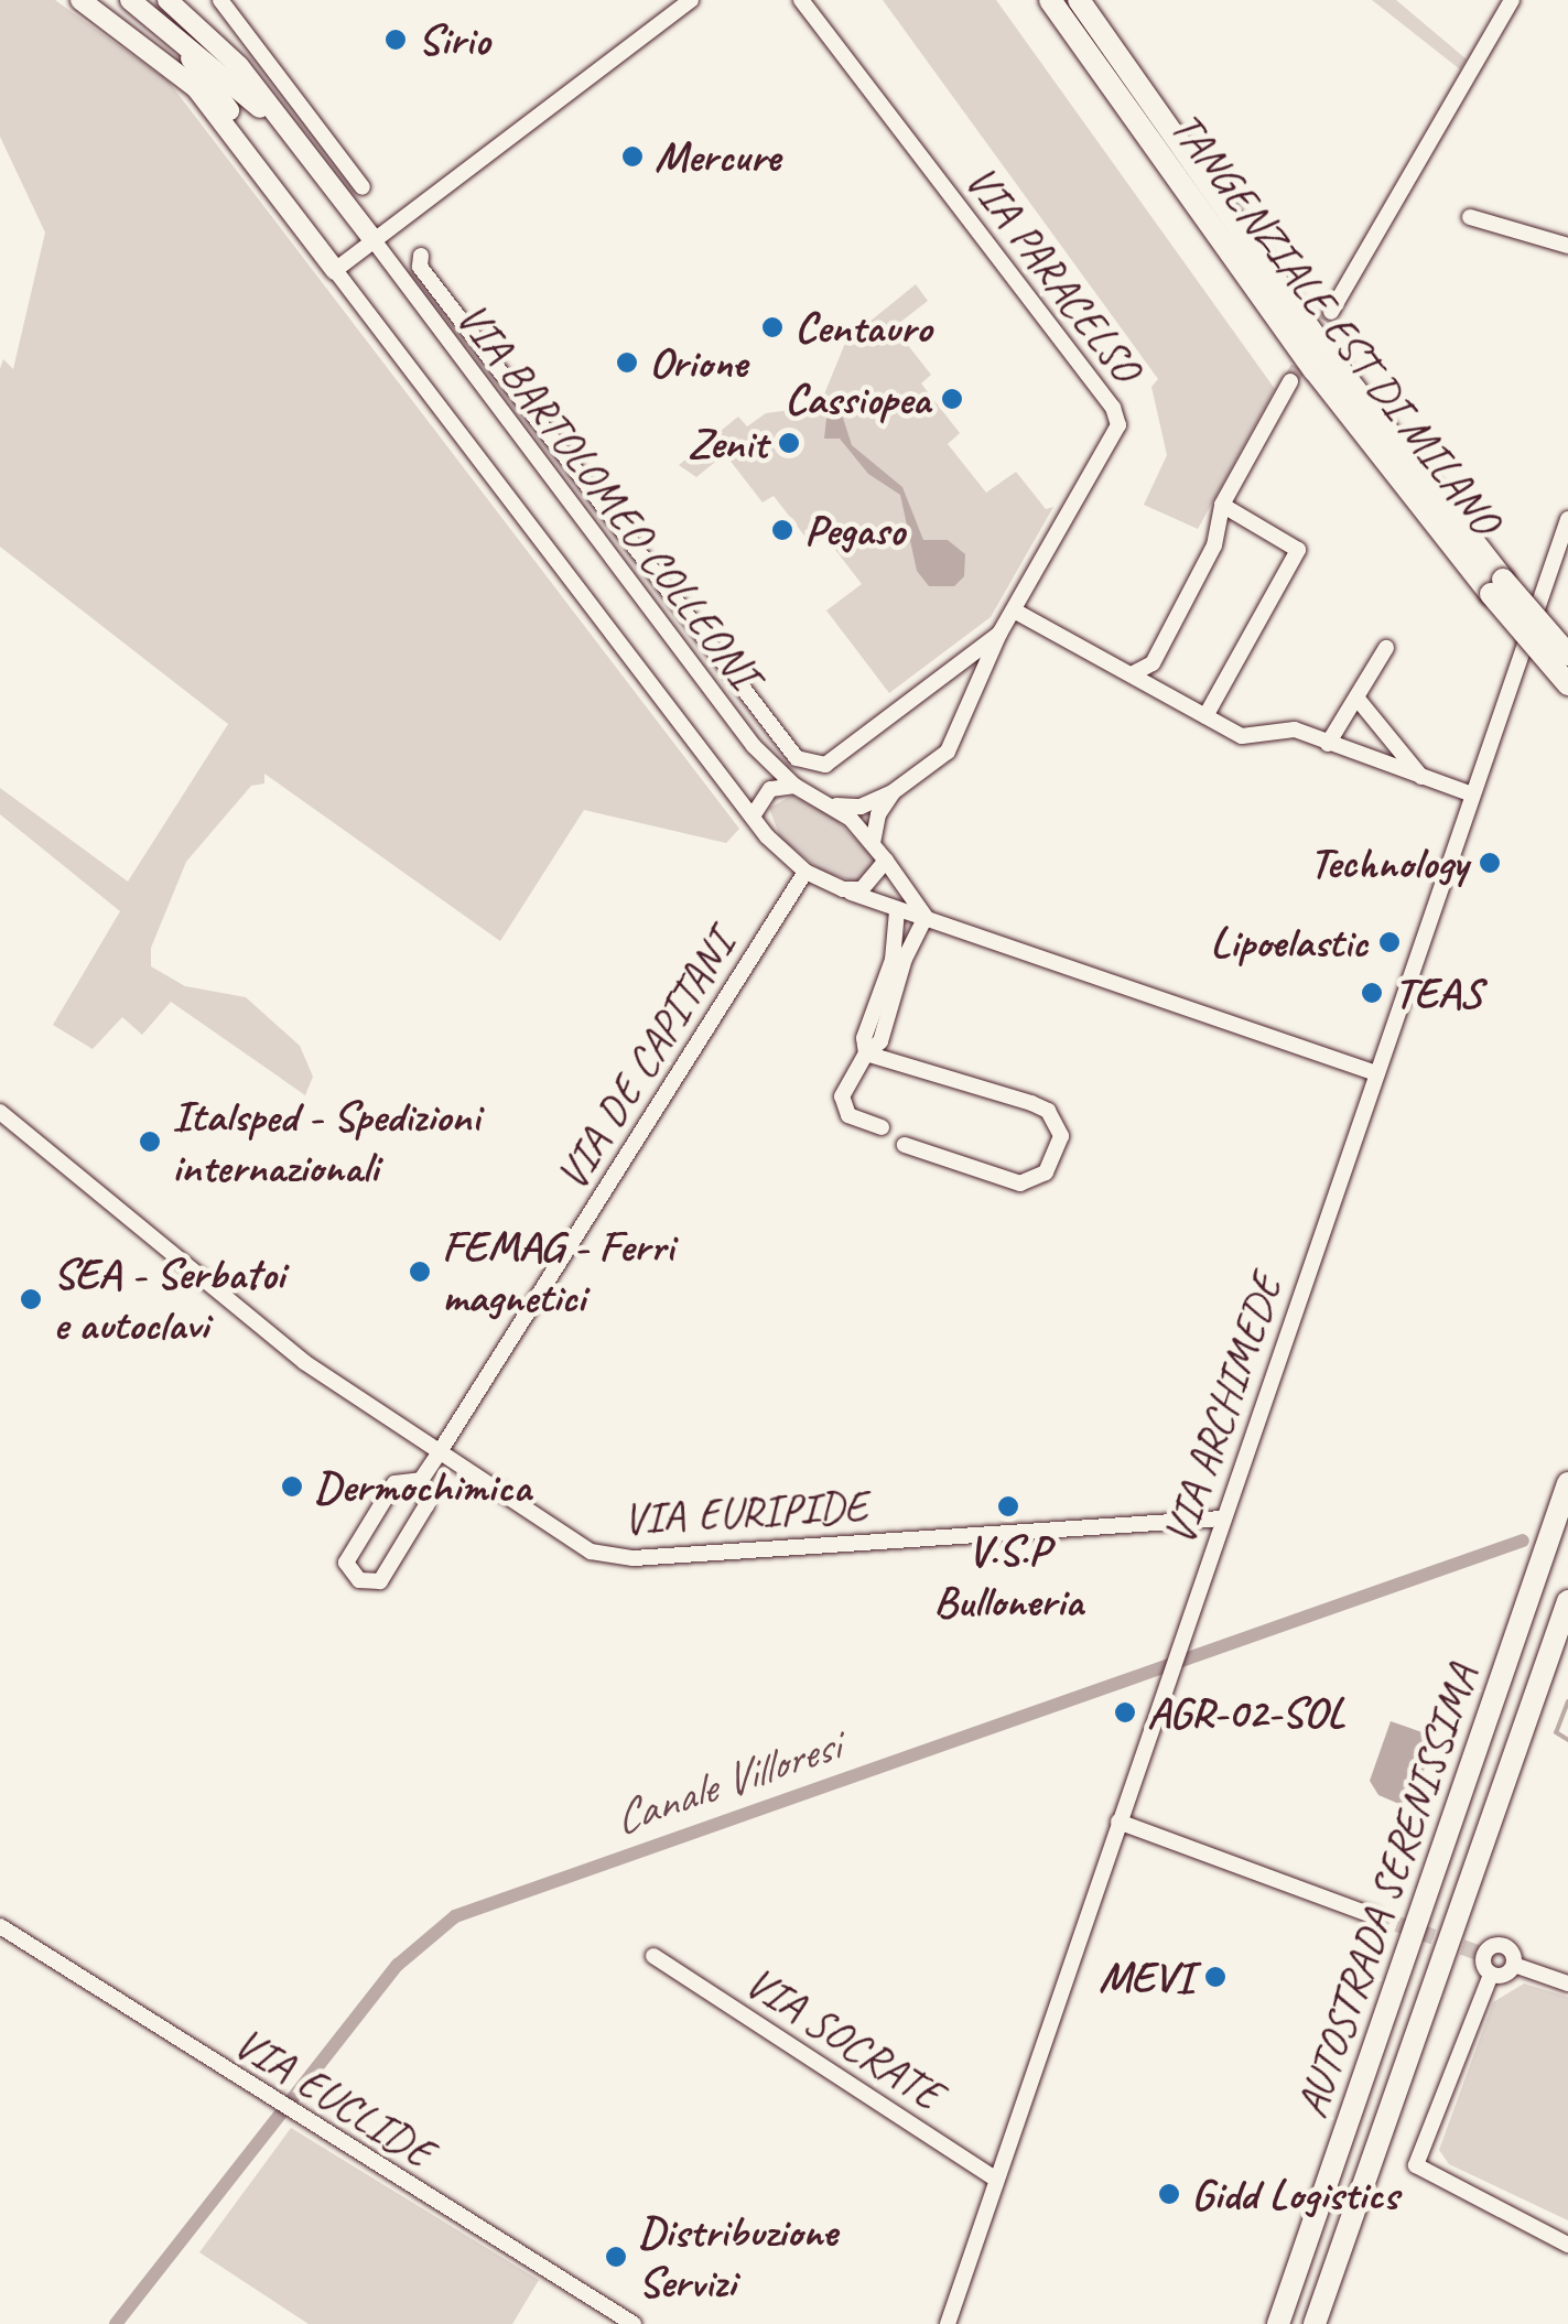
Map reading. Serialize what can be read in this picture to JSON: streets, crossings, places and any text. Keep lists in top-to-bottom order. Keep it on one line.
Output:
{"streets":{"highway":["TANGENZIALE EST DI MILANO","AUTOSTRADA SERENISSIMA"],"street":["VIA PARACELSO","VIA BARTOLOMEO COLLEONI","VIA DE CAPITANI","VIA ARCHIMEDE","VIA EURIPIDE","VIA SOCRATE","VIA EUCLIDE"]},"crossings":[["VIA PARACELSO","VIA BARTOLOMEO COLLEONI"],["VIA BARTOLOMEO COLLEONI","VIA DE CAPITANI"],["VIA DE CAPITANI","VIA EURIPIDE"],["VIA ARCHIMEDE","VIA EURIPIDE"],["VIA ARCHIMEDE","VIA SOCRATE"]],"water":["Canale Villoresi"],"places":["Sirio","Mercure","Centauro","Orione","Cassiopea","Zenit","Pegaso","Technology","Lipoelastic","TEAS","Italsped - Spedizioni internazionali","FEMAG - Ferri magnetici","SEA - Serbatoi e autoclavi","Dermochimica","V.S.P Bulloneria","AGR-02-SOL","MEVI","Gidd Logistics","Distribuzione Servizi"]}
